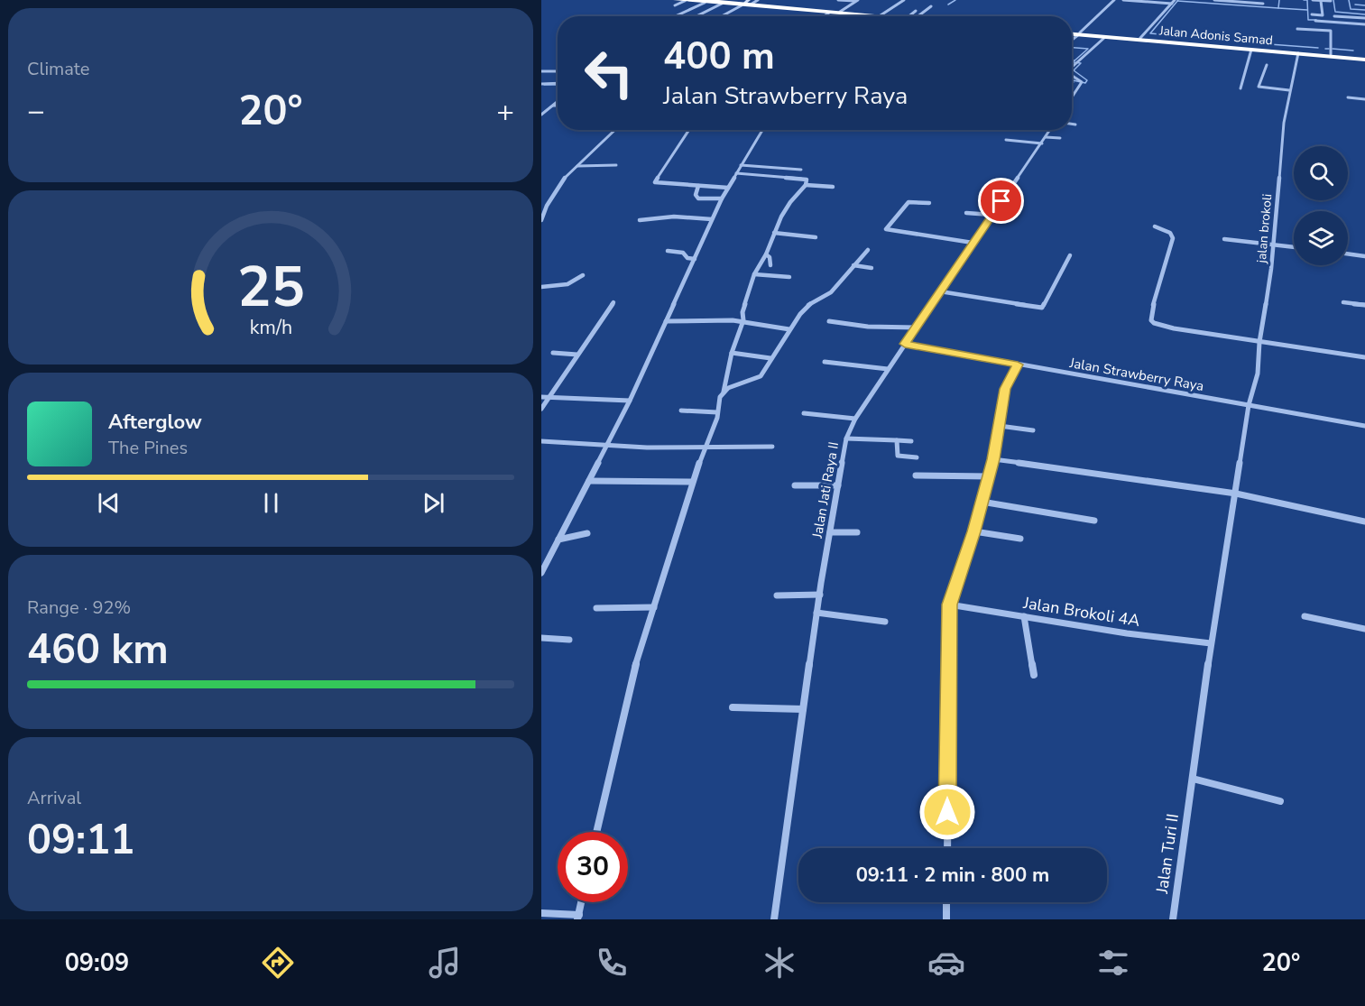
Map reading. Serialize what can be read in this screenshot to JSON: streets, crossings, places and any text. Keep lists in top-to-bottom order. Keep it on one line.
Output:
{"streets":{"highway":["Jalan Adonis Samad"],"street":["jalan brokoli","Jalan Strawberry Raya","Jalan Jati Raya II","Jalan Brokoli 4A","Jalan Turi II"]},"crossings":[["Jalan Adonis Samad","jalan brokoli"],["jalan brokoli","Jalan Strawberry Raya"],["jalan brokoli","Jalan Brokoli 4A"],["jalan brokoli","Jalan Turi II"],["Jalan Strawberry Raya","Jalan Jati Raya II"],["Jalan Brokoli 4A","Jalan Turi II"]],"page":{"tile":["Climate",["Range · 92%","460 km"],["Arrival","09:11"]],"turn":["400 m","Jalan Strawberry Raya"],"heat":["−","20°","+"],"song":["Afterglow","The Pines"],"limit":"30","trip":"09:11 · 2 min · 800 m","tabs":["09:09","20°"],"gauge":["25","km/h"]}}
